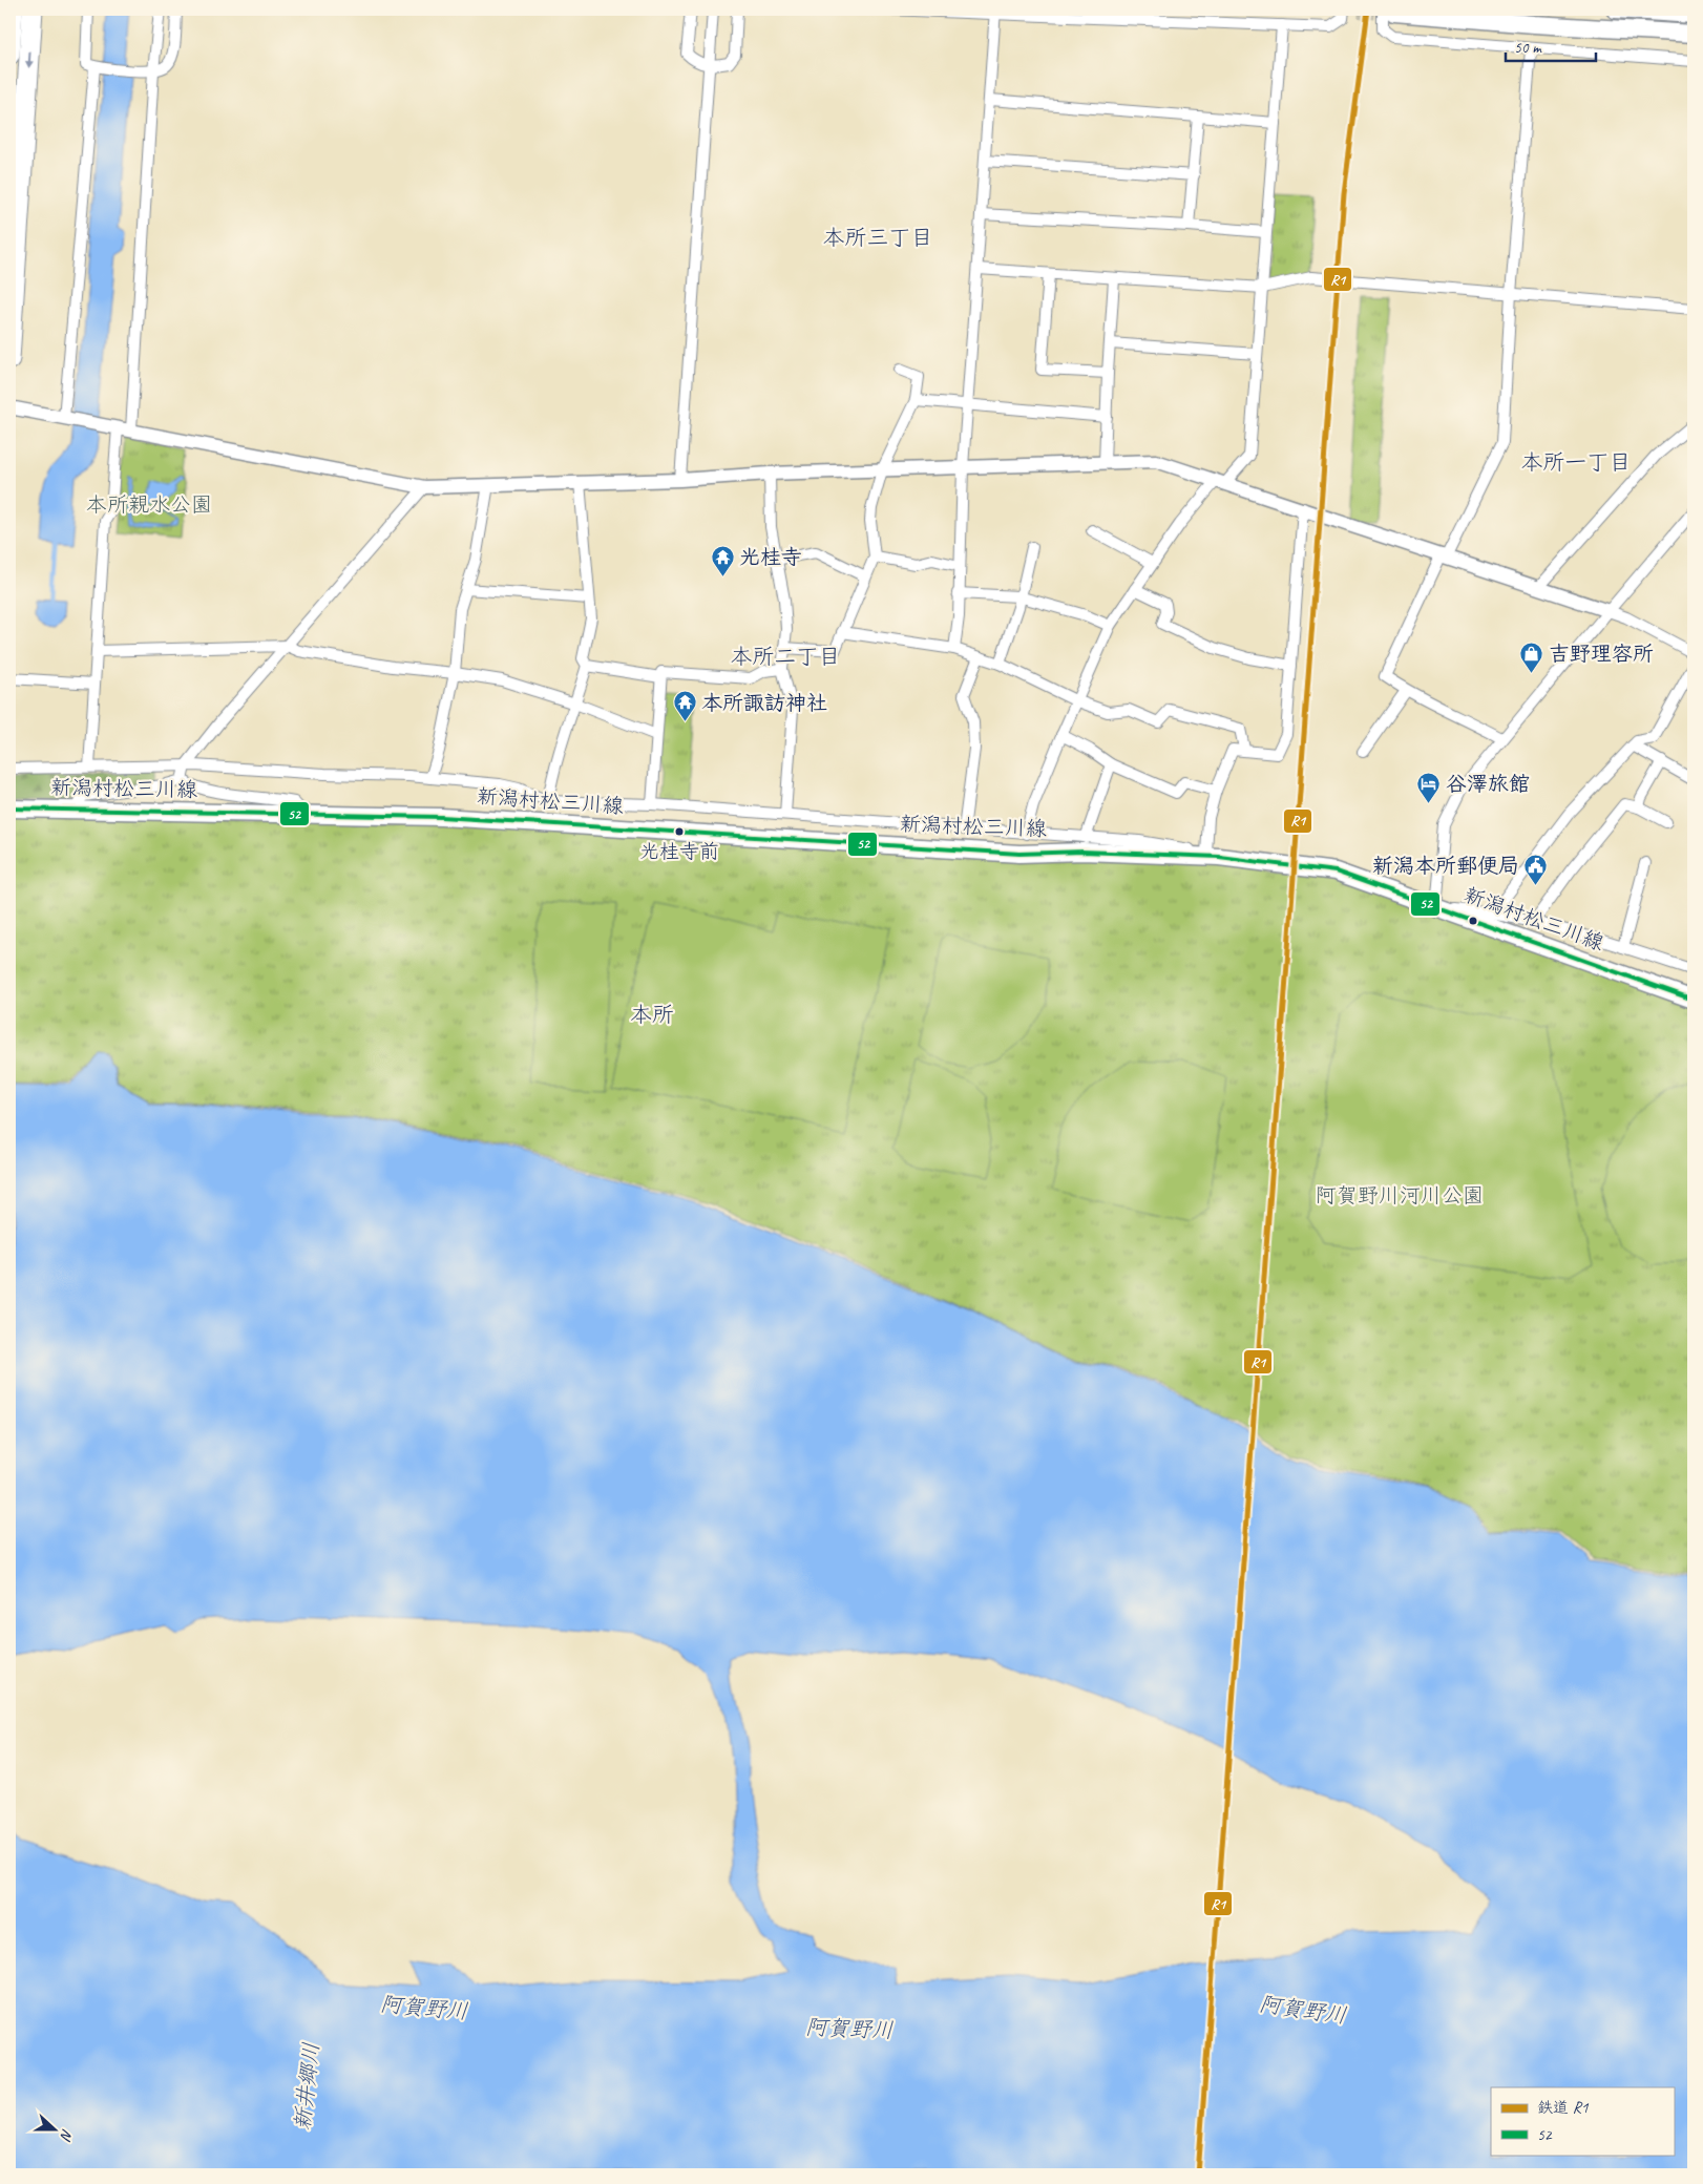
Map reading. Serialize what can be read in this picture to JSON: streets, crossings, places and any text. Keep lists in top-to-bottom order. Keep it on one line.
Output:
{"streets":{"main road":["新潟村松三川線"]},"districts":["本所三丁目","本所一丁目","本所二丁目","本所"],"water":["阿賀野川","新井郷川"],"parks":["本所親水公園","阿賀野川河川公園"],"places":{"temple":["光桂寺","本所諏訪神社"],"shop":["吉野理容所"],"hotel":["谷澤旅館"],"other":["光桂寺前"],"public building":["新潟本所郵便局"]},"lines":["rail line R1","transit line 52"],"legend":["鉄道 R1","52"],"scale_bar":"50 m","north":"right"}
